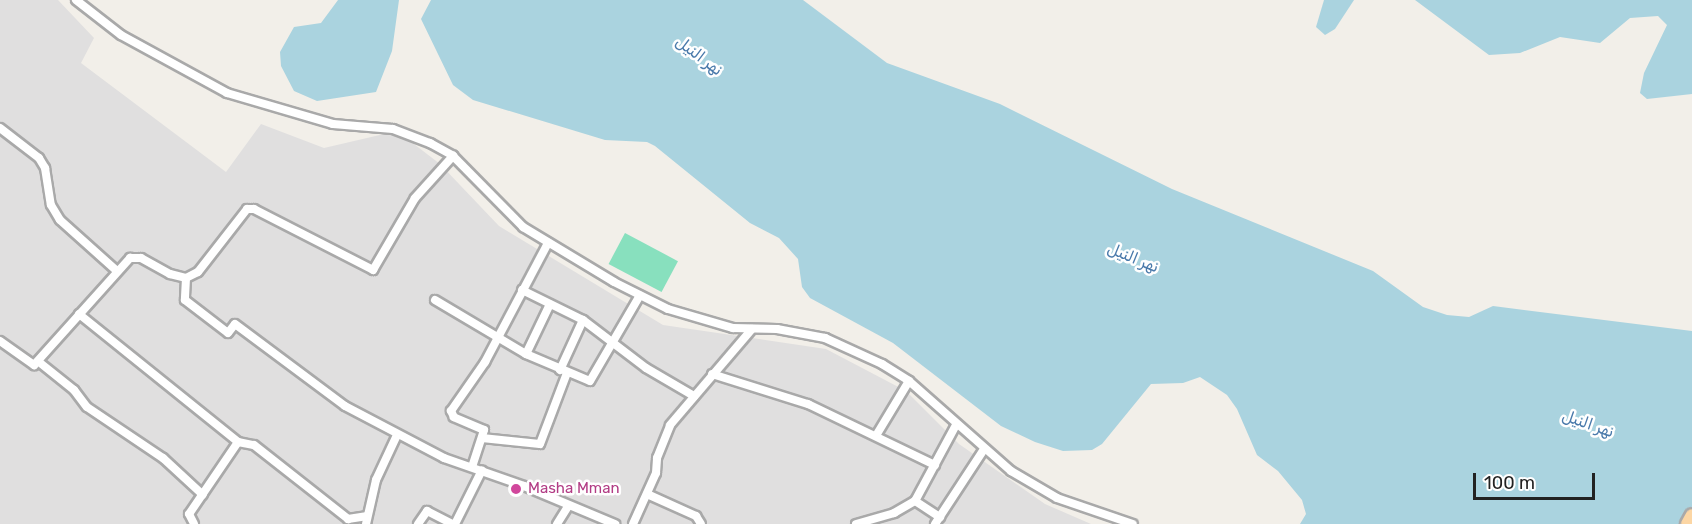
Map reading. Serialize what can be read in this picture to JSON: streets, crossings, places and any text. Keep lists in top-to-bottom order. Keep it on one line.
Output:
{"water":["نهر النيل"],"places":["Masha Mman"],"scale_bar":"100 m"}
